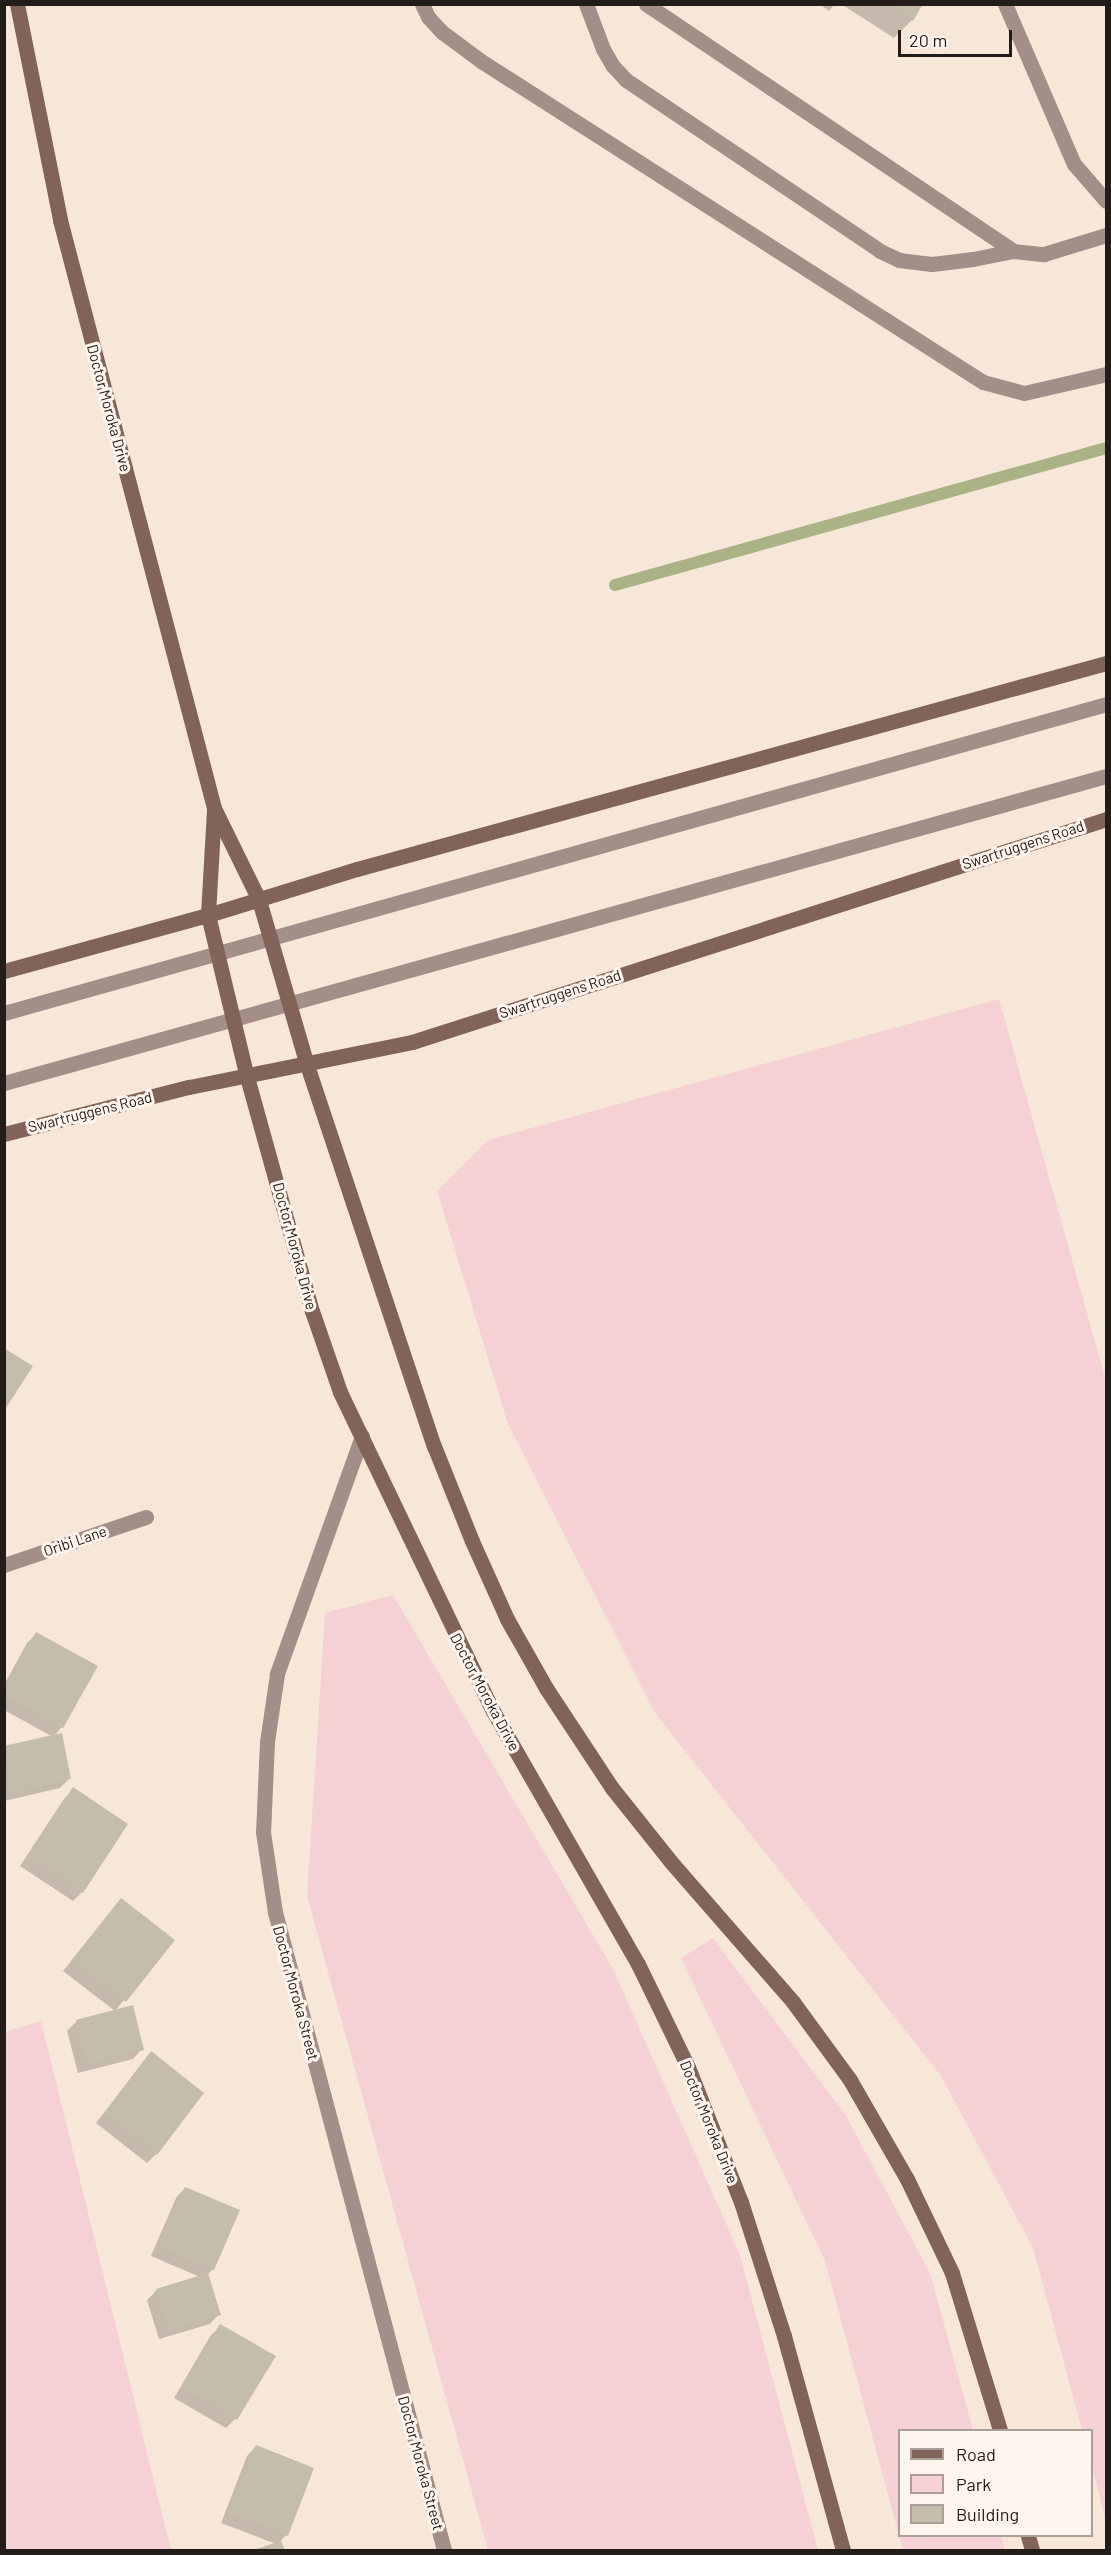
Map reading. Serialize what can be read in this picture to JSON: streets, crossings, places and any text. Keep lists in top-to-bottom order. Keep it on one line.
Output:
{"streets":{"main road":["Doctor Moroka Drive","Swartruggens Road"],"street":["Oribi Lane","Doctor Moroka Street"]},"crossings":[["Doctor Moroka Drive","Swartruggens Road"],["Doctor Moroka Drive","Doctor Moroka Street"]],"legend":["Road","Park","Building"],"scale_bar":"20 m"}
